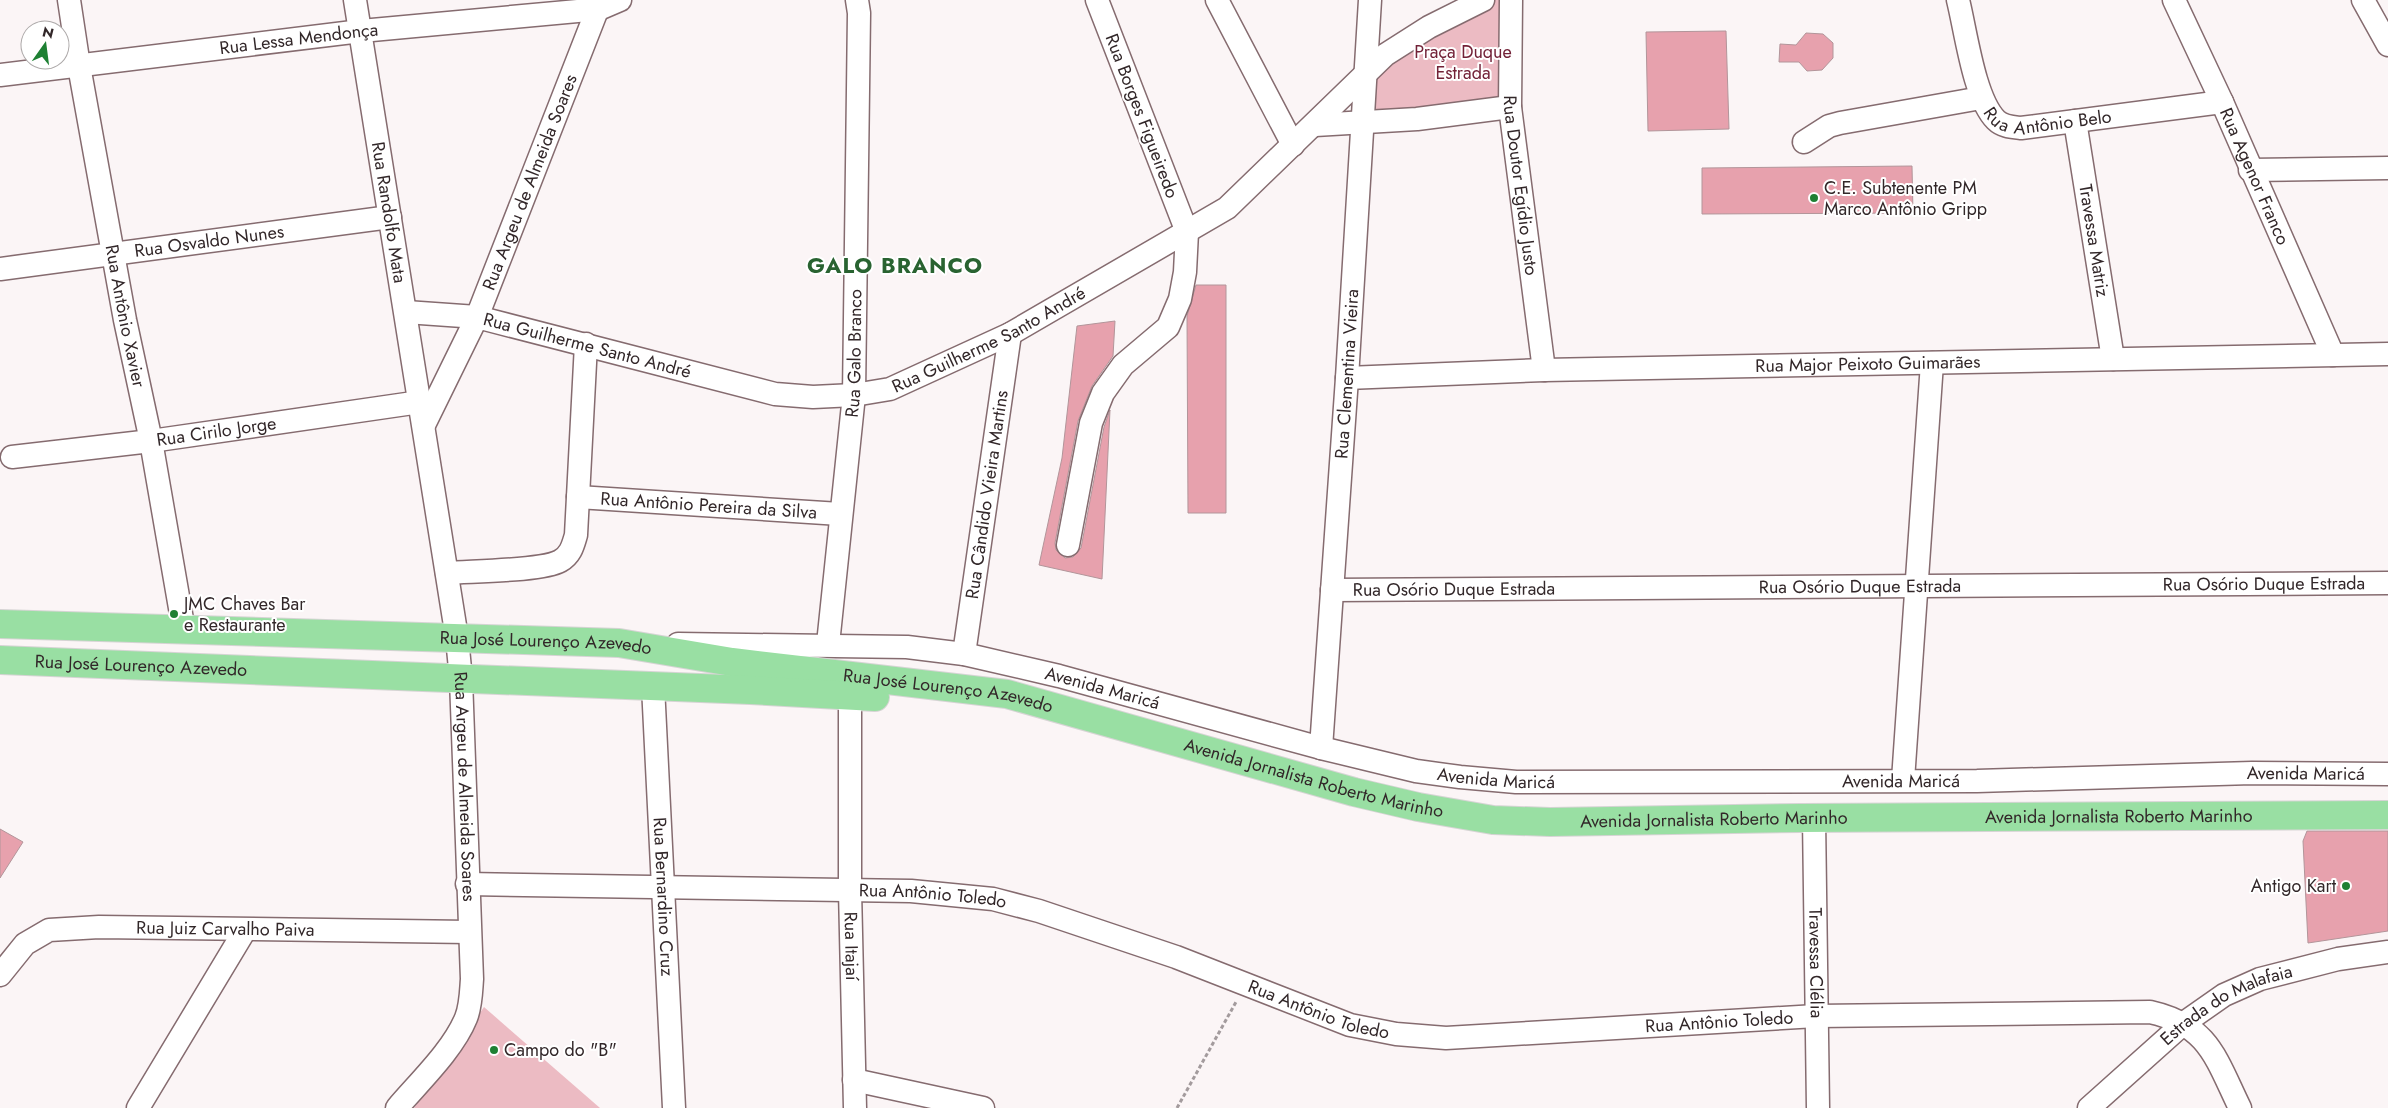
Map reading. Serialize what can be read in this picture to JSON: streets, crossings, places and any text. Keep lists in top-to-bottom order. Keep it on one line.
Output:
{"streets":{"main road":["Rua José Lourenço Azevedo","Avenida Jornalista Roberto Marinho"],"street":["Rua Lessa Mendonça","Rua Antônio Belo","Rua Borges Figueiredo","Rua Agenor Franco","Rua Argeu de Almeida Soares","Rua Doutor Egídio Justo","Rua Randolfo Mata","Travessa Matriz","Rua Osvaldo Nunes","Rua Antônio Xavier","Rua Guilherme Santo André","Rua Galo Branco","Rua Major Peixoto Guimarães","Rua Clementina Vieira","Rua Cirilo Jorge","Rua Cândido Vieira Martins","Rua Antônio Pereira da Silva","Rua Osório Duque Estrada","Avenida Maricá","Rua Bernardino Cruz","Rua Antônio Toledo","Rua Juiz Carvalho Paiva","Rua Itajaí","Travessa Clélia","Estrada do Malafaia"]},"crossings":[["Rua Lessa Mendonça","Rua Argeu de Almeida Soares"],["Rua Lessa Mendonça","Rua Randolfo Mata"],["Rua Lessa Mendonça","Rua Antônio Xavier"],["Rua Antônio Belo","Rua Agenor Franco"],["Rua Antônio Belo","Travessa Matriz"],["Rua Borges Figueiredo","Rua Guilherme Santo André"],["Rua Agenor Franco","Rua Major Peixoto Guimarães"],["Rua Argeu de Almeida Soares","Rua Randolfo Mata"],["Rua Argeu de Almeida Soares","Rua Guilherme Santo André"],["Rua Argeu de Almeida Soares","Rua José Lourenço Azevedo"],["Rua Argeu de Almeida Soares","Rua Antônio Toledo"],["Rua Argeu de Almeida Soares","Rua Juiz Carvalho Paiva"],["Rua Doutor Egídio Justo","Rua Major Peixoto Guimarães"],["Rua Randolfo Mata","Rua Osvaldo Nunes"],["Rua Randolfo Mata","Rua Guilherme Santo André"],["Rua Randolfo Mata","Rua Cirilo Jorge"],["Travessa Matriz","Rua Major Peixoto Guimarães"],["Rua Osvaldo Nunes","Rua Antônio Xavier"],["Rua Antônio Xavier","Rua Cirilo Jorge"],["Rua Antônio Xavier","Rua José Lourenço Azevedo"],["Rua Guilherme Santo André","Rua Galo Branco"],["Rua Guilherme Santo André","Rua Clementina Vieira"],["Rua Guilherme Santo André","Rua Cândido Vieira Martins"],["Rua Galo Branco","Rua Antônio Pereira da Silva"],["Rua Galo Branco","Avenida Maricá"],["Rua Major Peixoto Guimarães","Rua Clementina Vieira"],["Rua Clementina Vieira","Rua Osório Duque Estrada"],["Rua Clementina Vieira","Avenida Maricá"],["Rua Cândido Vieira Martins","Avenida Maricá"],["Rua José Lourenço Azevedo","Avenida Maricá"],["Rua José Lourenço Azevedo","Avenida Jornalista Roberto Marinho"],["Rua José Lourenço Azevedo","Rua Bernardino Cruz"],["Rua José Lourenço Azevedo","Rua Itajaí"],["Avenida Jornalista Roberto Marinho","Travessa Clélia"],["Rua Bernardino Cruz","Rua Antônio Toledo"],["Rua Antônio Toledo","Rua Itajaí"],["Rua Antônio Toledo","Travessa Clélia"],["Rua Antônio Toledo","Estrada do Malafaia"]],"districts":["GALO BRANCO"],"parks":["Praça Duque Estrada"],"places":["C.E. Subtenente PM Marco Antônio Gripp","JMC Chaves Bar e Restaurante","Antigo Kart","Campo do \"B\""],"north":"top"}
